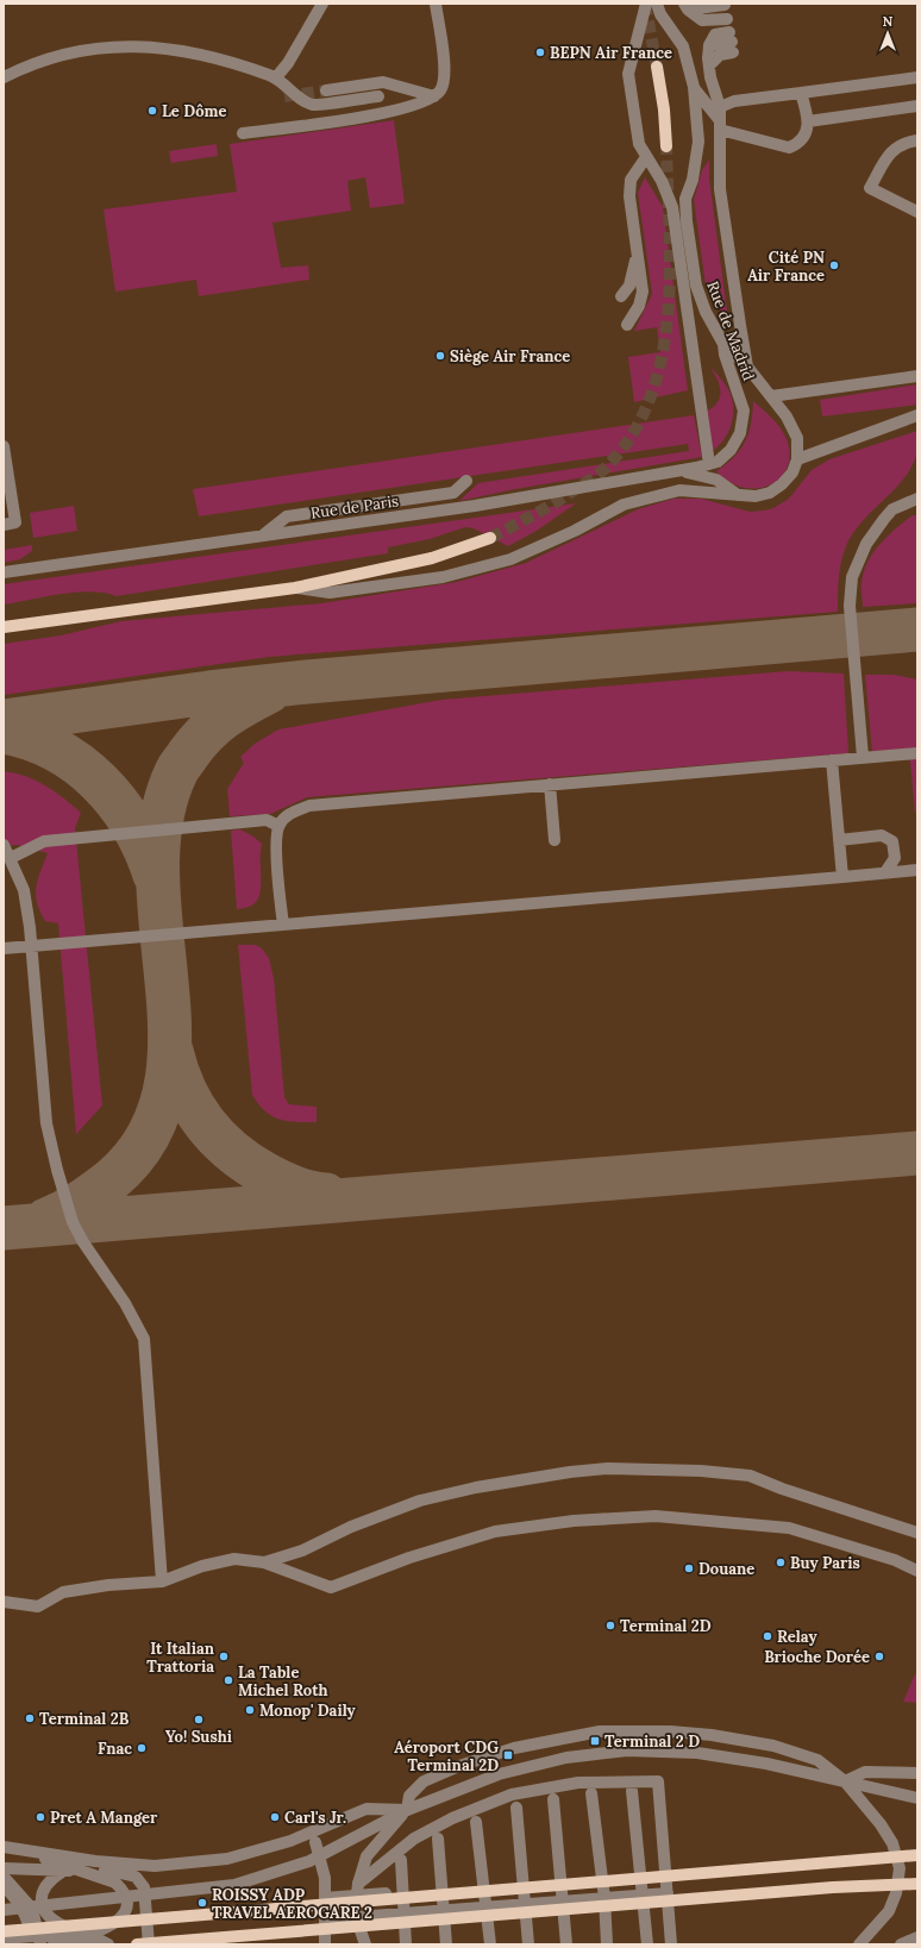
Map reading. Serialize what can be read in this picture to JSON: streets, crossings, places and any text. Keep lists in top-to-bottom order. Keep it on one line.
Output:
{"streets":{"street":["Rue de Madrid","Rue de Paris"]},"crossings":[["Rue de Madrid","Rue de Paris"]],"places":{"other":["BEPN Air France","Le Dôme","Cité PN Air France","Siège Air France","Buy Paris","Douane","Terminal 2D","Relay","It Italian Trattoria","Brioche Dorée","La Table Michel Roth","Monop' Daily","Terminal 2B","Yo! Sushi","Fnac","Pret A Manger","Carl's Jr.","ROISSY ADP TRAVEL AEROGARE 2"],"transit":["Terminal 2 D","Aéroport CDG Terminal 2D"]},"north":"top"}
